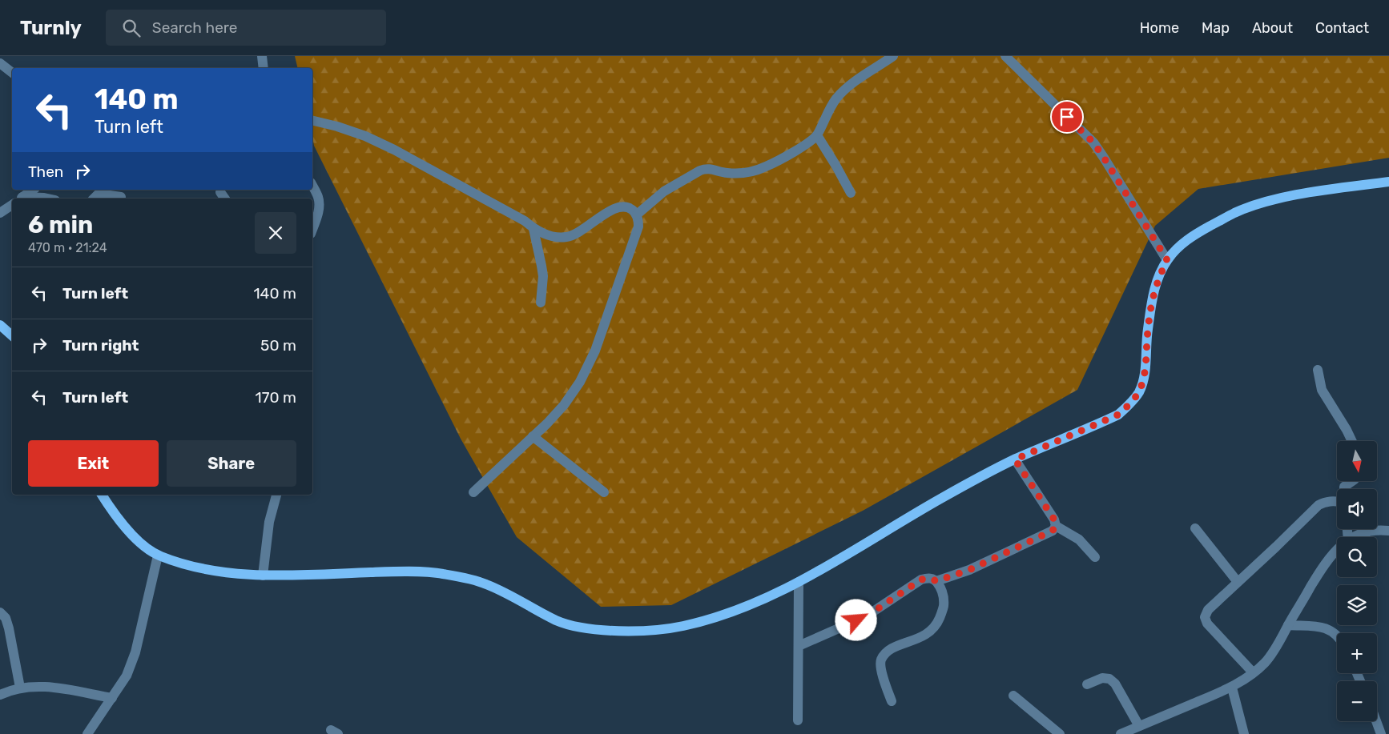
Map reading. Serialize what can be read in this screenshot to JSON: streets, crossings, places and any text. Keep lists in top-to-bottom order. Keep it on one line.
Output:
{"north":"bottom","page":{"header":"Turnly","search":"Search here","nav":["Home","Map","About","Contact"],"turn":["140 m","Turn left"],"then":"Then","heading":["6 min","470 m · 21:24"],"list":[{"name":"Turn left","value":"140 m"},{"name":"Turn right","value":"50 m"},{"name":"Turn left","value":"170 m"}],"buttons":["Exit","Share"],"map_buttons":["+","−"]}}
